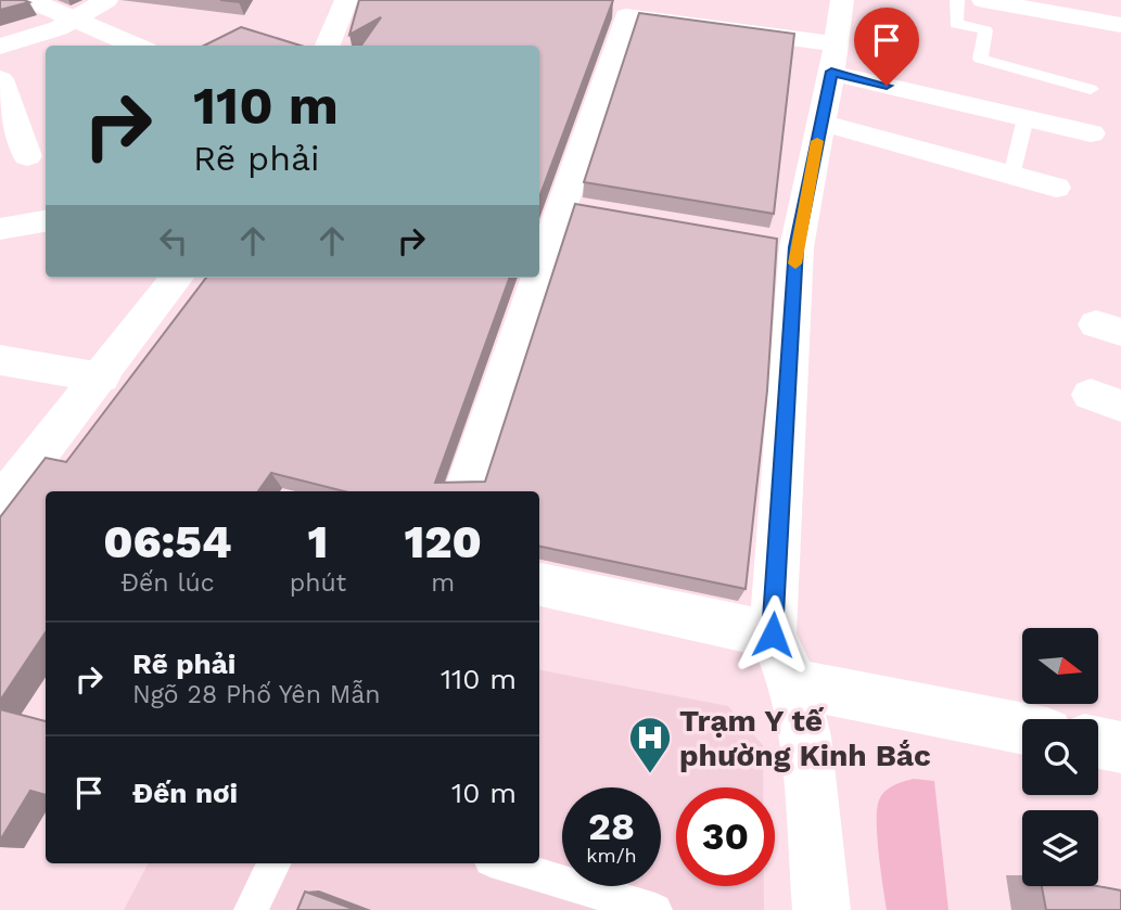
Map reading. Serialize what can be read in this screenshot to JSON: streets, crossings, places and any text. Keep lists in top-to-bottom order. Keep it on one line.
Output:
{"places":{"hospital":["Trạm Y tế phường Kinh Bắc"]},"north":"right","page":{"turn":["110 m","Rẽ phải"],"eta":["06:54","Đến lúc","1","phút","120","m"],"list":[{"name":"Rẽ phải","note":"Ngõ 28 Phố Yên Mẫn","value":"110 m"},{"name":"Đến nơi","value":"10 m"}],"speed":"28 km/h","limit":"30"}}
